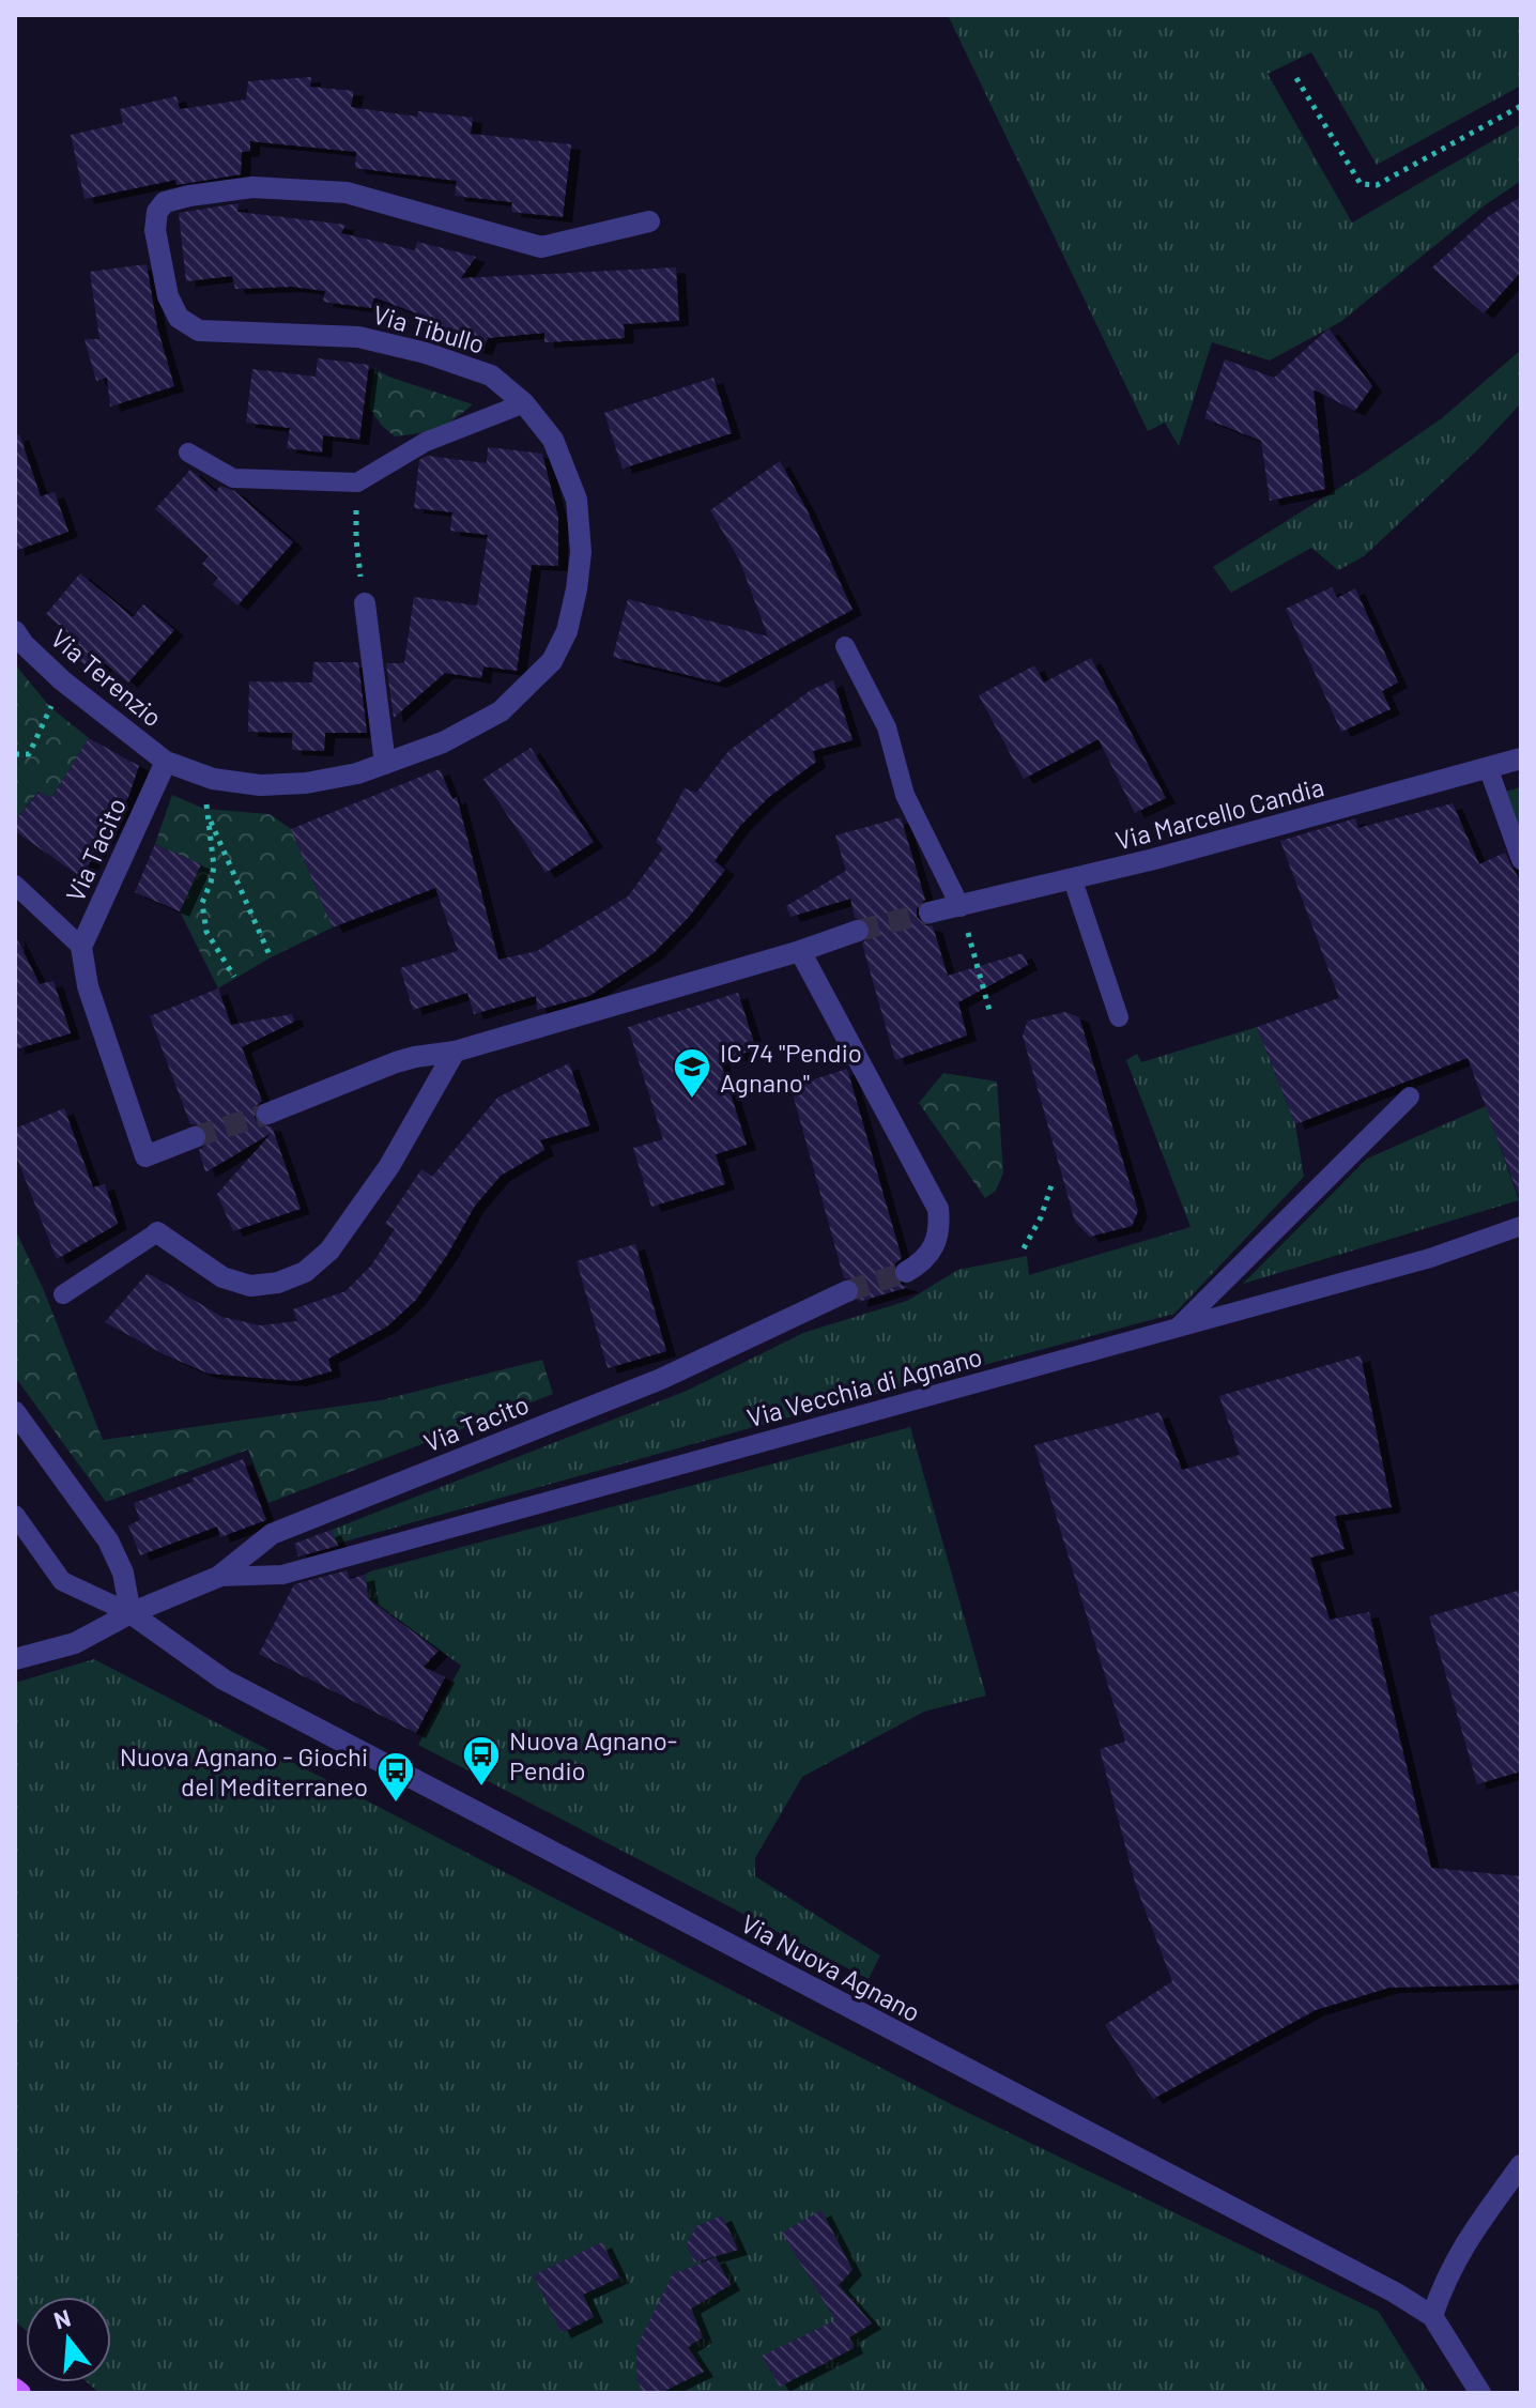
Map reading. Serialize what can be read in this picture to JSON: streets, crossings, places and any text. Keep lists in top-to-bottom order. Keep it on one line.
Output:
{"streets":{"street":["Via Tibullo","Via Terenzio","Via Marcello Candia","Via Tacito","Via Nuova Agnano"],"lane":["Via Vecchia di Agnano"]},"crossings":[["Via Tibullo","Via Terenzio"],["Via Tibullo","Via Tacito"],["Via Terenzio","Via Tacito"],["Via Tacito","Via Vecchia di Agnano"],["Via Tacito","Via Nuova Agnano"]],"places":{"school or university":["IC 74 \"Pendio Agnano\""],"bus stop":["Nuova Agnano- Pendio","Nuova Agnano - Giochi del Mediterraneo"]},"north":"top"}
